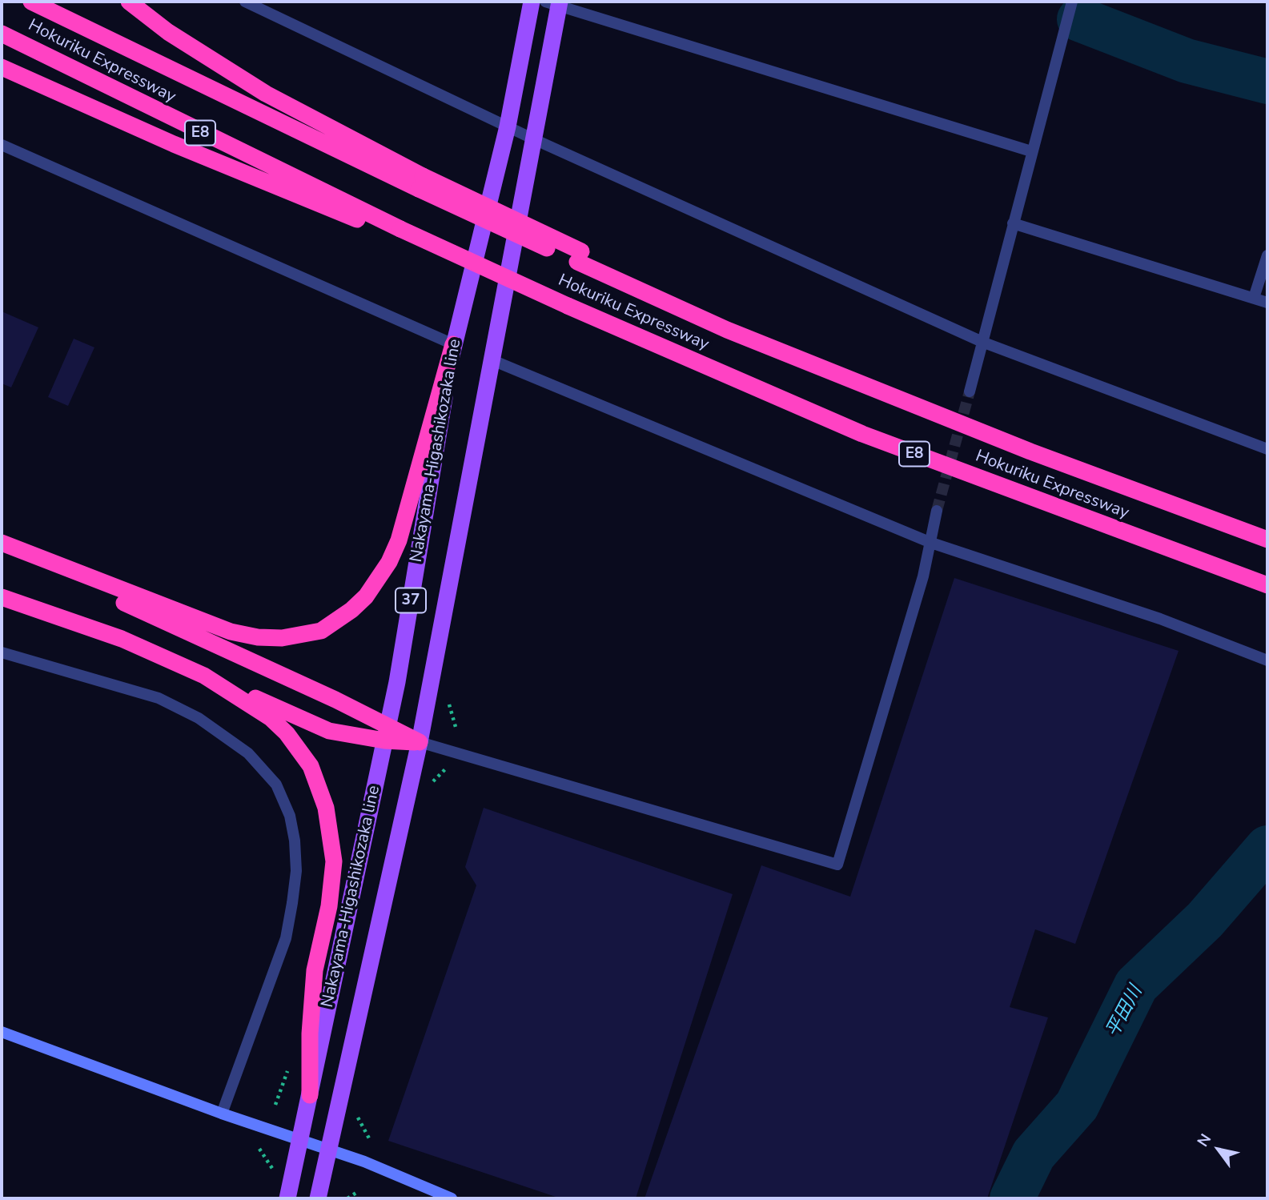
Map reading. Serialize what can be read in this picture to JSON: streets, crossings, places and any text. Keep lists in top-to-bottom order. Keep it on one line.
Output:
{"streets":{"highway":["Hokuriku Expressway","E8"],"main road":["Nakayama-Higashikozaka line","37"]},"water":["平田川"],"north":"top left"}
